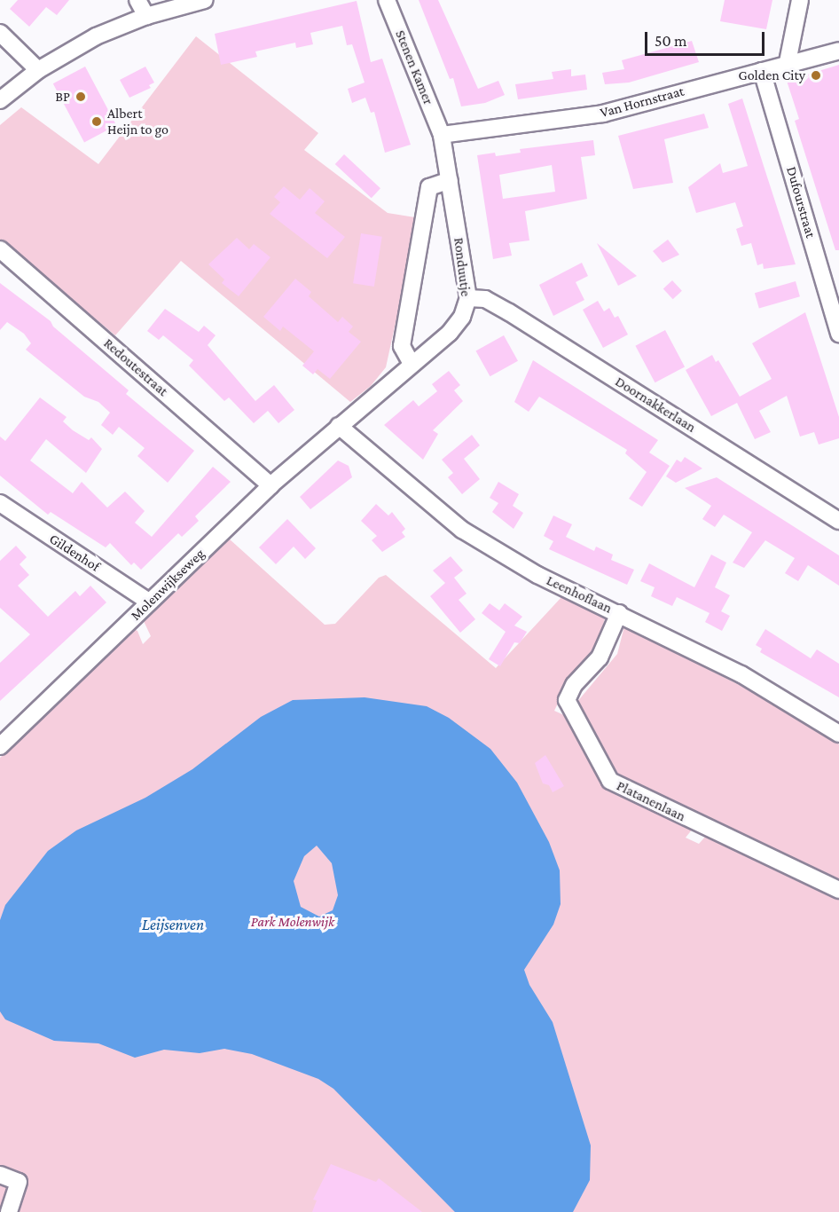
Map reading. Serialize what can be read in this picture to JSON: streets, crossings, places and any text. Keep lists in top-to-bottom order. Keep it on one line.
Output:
{"streets":{"street":["Stenen Kamer","Van Hornstraat","Dufourstraat","Ronduutje","Redoutestraat","Doornakkerlaan","Gildenhof","Molenwijkseweg","Leenhoflaan","Platanenlaan"]},"crossings":[["Stenen Kamer","Van Hornstraat"],["Stenen Kamer","Ronduutje"],["Van Hornstraat","Dufourstraat"],["Van Hornstraat","Ronduutje"],["Ronduutje","Doornakkerlaan"],["Ronduutje","Molenwijkseweg"],["Ronduutje","Leenhoflaan"],["Redoutestraat","Molenwijkseweg"],["Gildenhof","Molenwijkseweg"],["Molenwijkseweg","Leenhoflaan"],["Leenhoflaan","Platanenlaan"]],"water":["Leijsenven"],"parks":["Park Molenwijk"],"places":["Golden City","BP","Albert Heijn to go"],"scale_bar":"50 m"}
